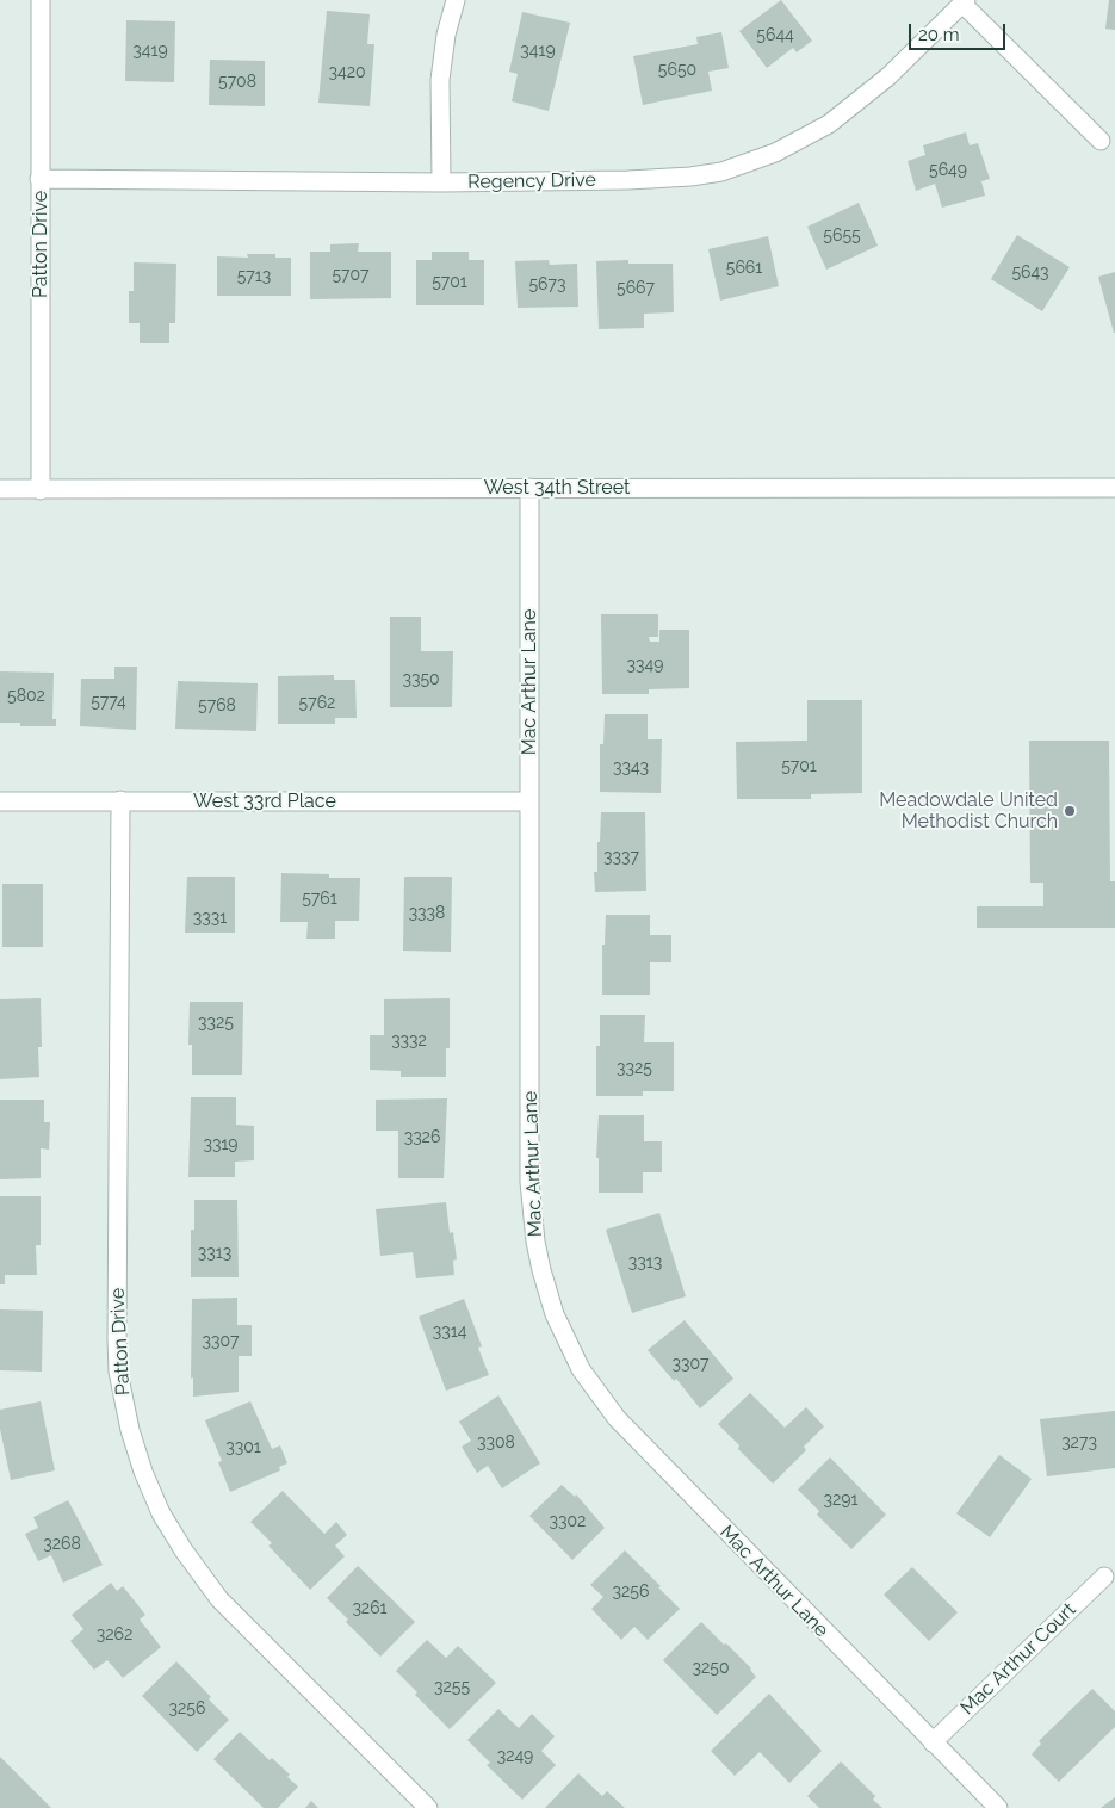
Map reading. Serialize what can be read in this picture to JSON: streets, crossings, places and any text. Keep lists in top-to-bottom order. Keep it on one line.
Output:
{"streets":{"street":["Regency Drive","Patton Drive","West 34th Street","Mac Arthur Lane","West 33rd Place","Mac Arthur Court"]},"crossings":[["Regency Drive","Patton Drive"],["Patton Drive","West 34th Street"],["Patton Drive","West 33rd Place"],["West 34th Street","Mac Arthur Lane"],["Mac Arthur Lane","West 33rd Place"],["Mac Arthur Lane","Mac Arthur Court"]],"places":["Meadowdale United Methodist Church"],"house_numbers":["5644","3419","3419","5650","3420","5708","5649","5655","5661","5643","5707","5713","5701","5673","5667","3349","3350","5802","5774","5762","5768","5701","3343","3337","5761","3338","3331","3325","3332","3325","3326","3319","3313","3313","3314","3307","3307","3308","3273","3301","3291","3302","3268","3256","3261","3262","3250","3255","3256","3249"],"scale_bar":"20 m"}
